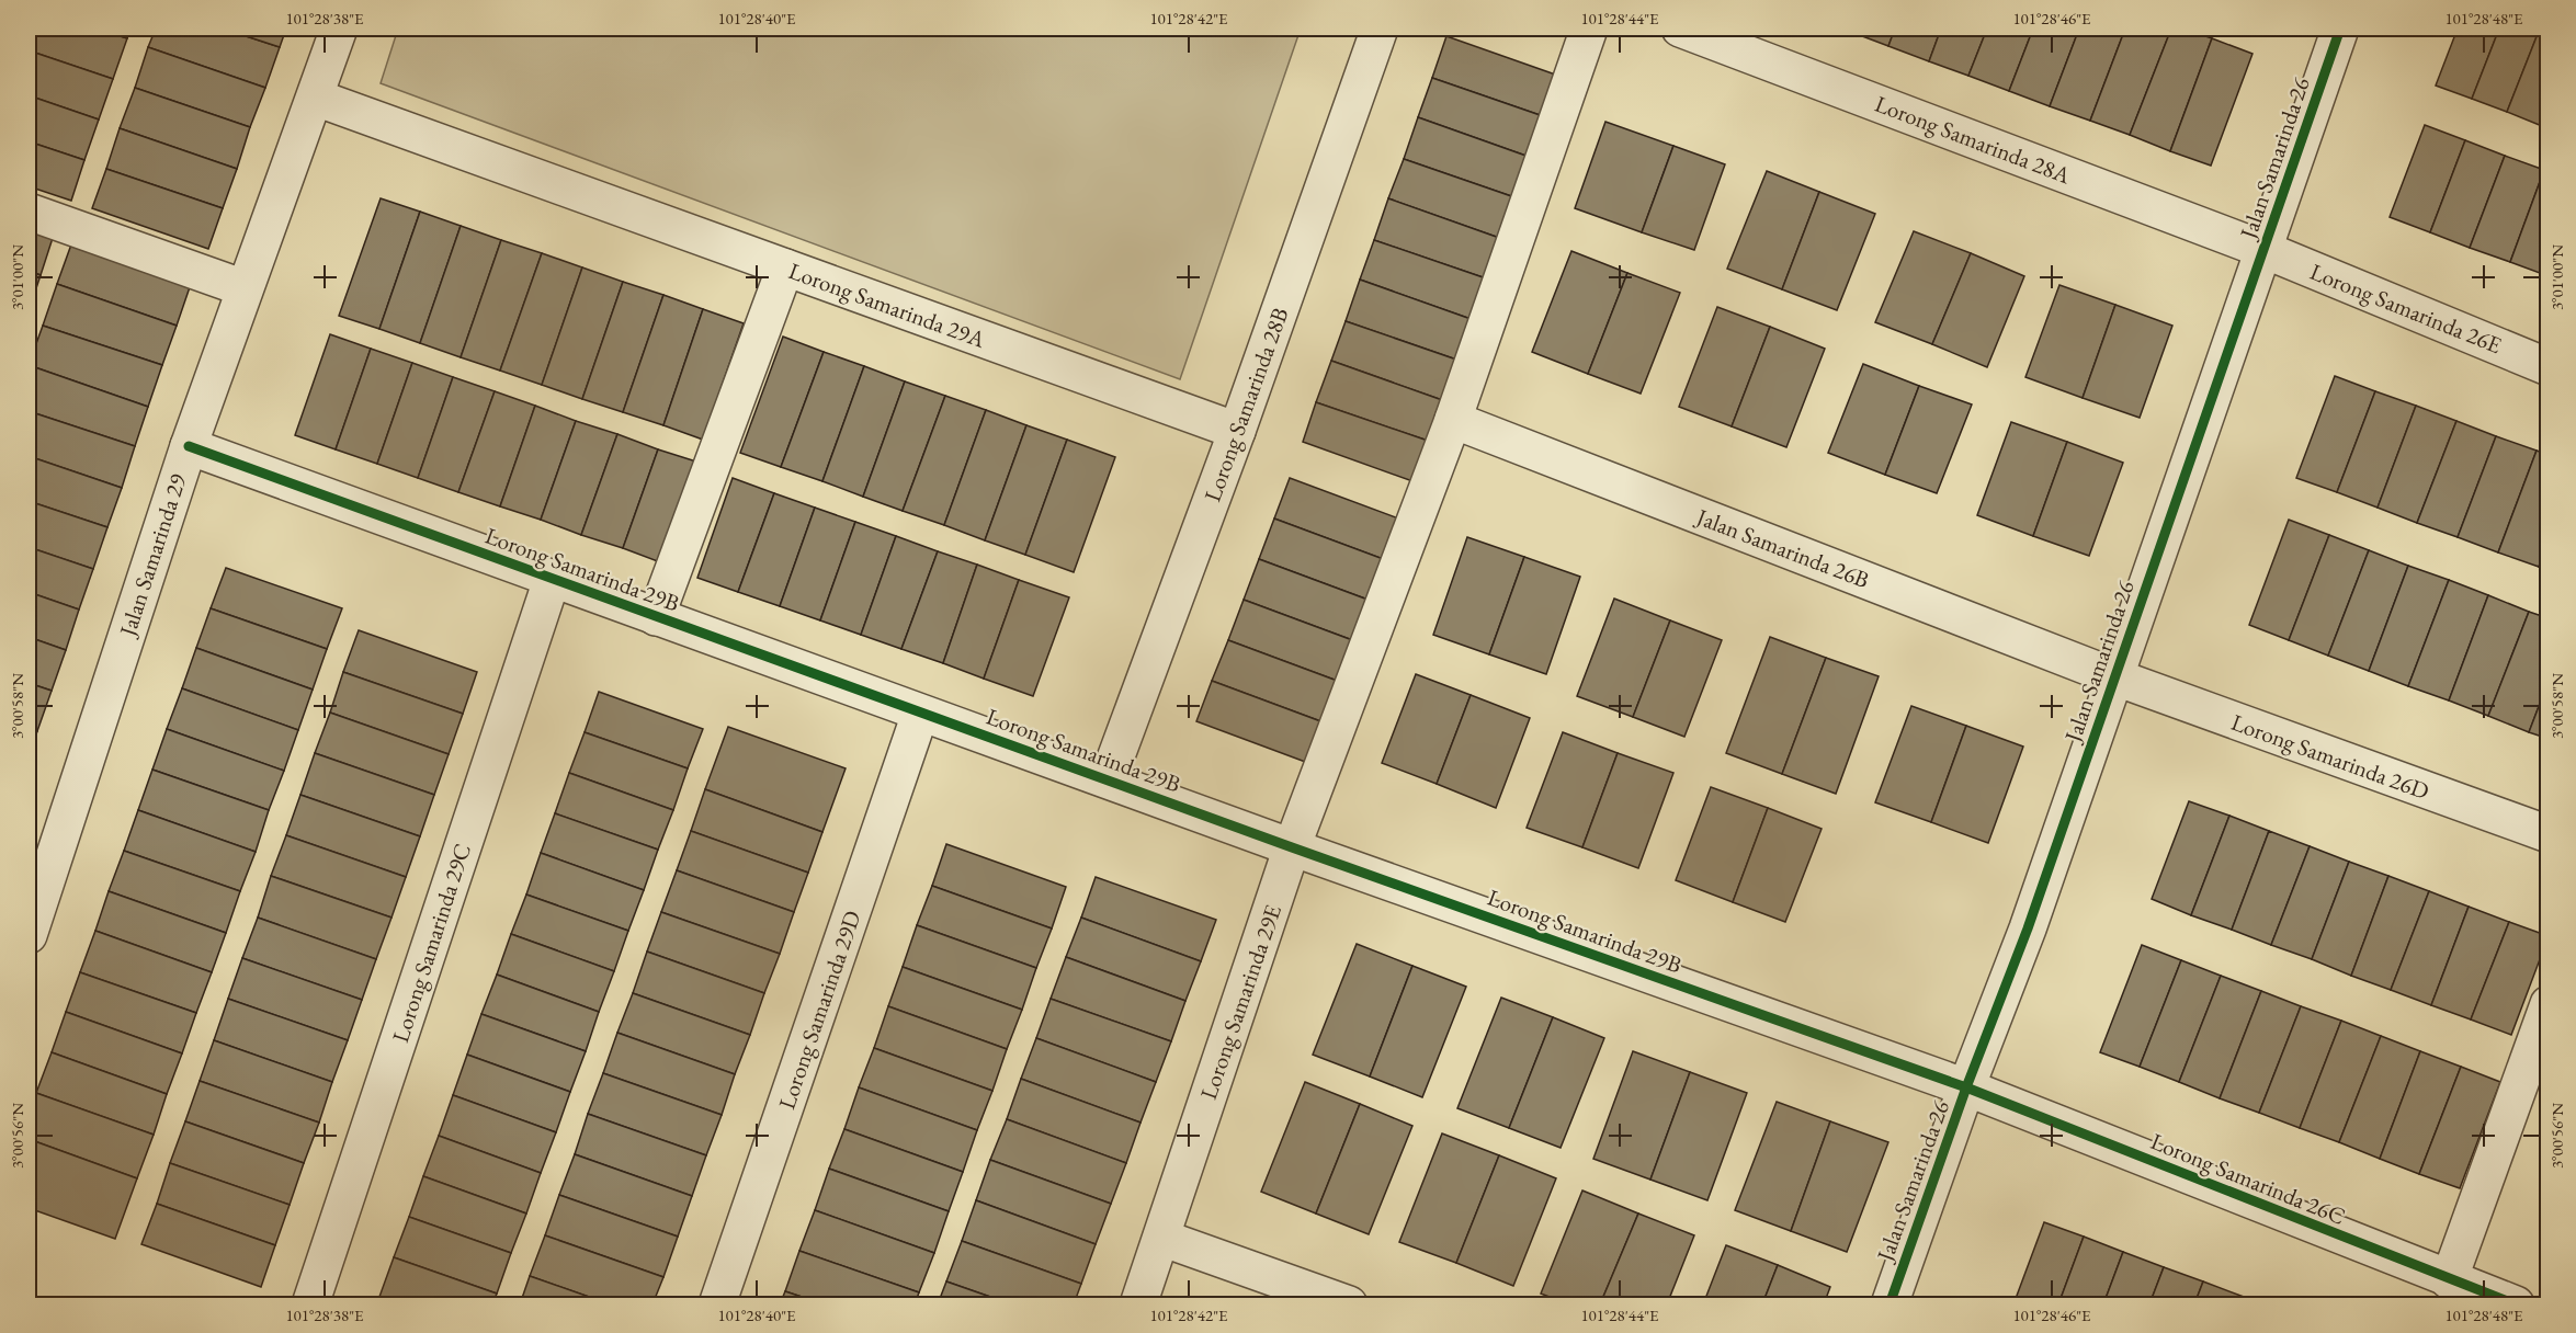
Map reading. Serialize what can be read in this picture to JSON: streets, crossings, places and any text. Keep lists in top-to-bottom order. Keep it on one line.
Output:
{"streets":{"street":["Lorong Samarinda 28A","Jalan Samarinda 26","Lorong Samarinda 29A","Lorong Samarinda 26E","Lorong Samarinda 28B","Jalan Samarinda 26B","Jalan Samarinda 29","Lorong Samarinda 29B","Lorong Samarinda 26D","Lorong Samarinda 29C","Lorong Samarinda 29E","Lorong Samarinda 29D","Lorong Samarinda 26C"]},"crossings":[["Lorong Samarinda 28A","Jalan Samarinda 26"],["Lorong Samarinda 28A","Lorong Samarinda 26E"],["Jalan Samarinda 26","Lorong Samarinda 26E"],["Jalan Samarinda 26","Jalan Samarinda 26B"],["Jalan Samarinda 26","Lorong Samarinda 29B"],["Jalan Samarinda 26","Lorong Samarinda 26D"],["Jalan Samarinda 26","Lorong Samarinda 26C"],["Lorong Samarinda 29A","Lorong Samarinda 28B"],["Lorong Samarinda 29A","Jalan Samarinda 29"],["Lorong Samarinda 28B","Lorong Samarinda 29B"],["Jalan Samarinda 26B","Lorong Samarinda 26D"],["Jalan Samarinda 26B","Lorong Samarinda 29E"],["Jalan Samarinda 29","Lorong Samarinda 29B"],["Lorong Samarinda 29B","Lorong Samarinda 29C"],["Lorong Samarinda 29B","Lorong Samarinda 29E"],["Lorong Samarinda 29B","Lorong Samarinda 29D"],["Lorong Samarinda 29B","Lorong Samarinda 26C"]],"coordinates":["101°28'38\"E","101°28'40\"E","101°28'42\"E","101°28'44\"E","101°28'46\"E","101°28'48\"E","3°01'00\"N","3°00'58\"N","3°00'56\"N"]}
